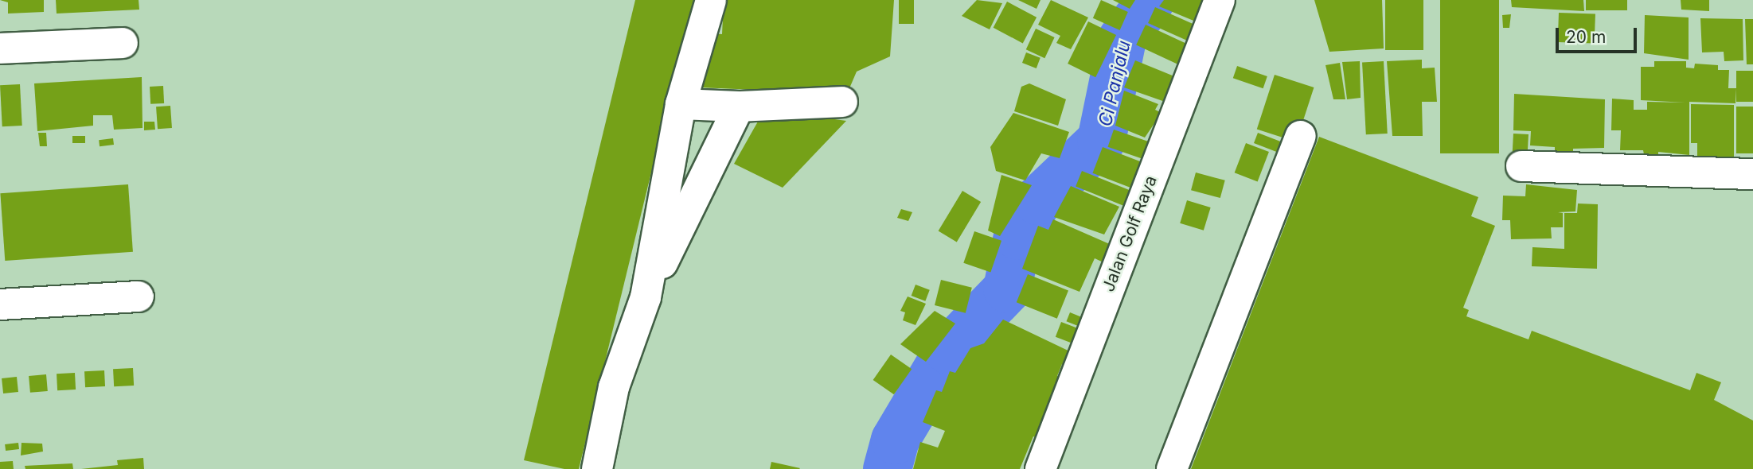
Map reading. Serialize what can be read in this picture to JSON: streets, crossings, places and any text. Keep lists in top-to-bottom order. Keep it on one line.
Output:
{"streets":{"street":["Jalan Golf Raya"]},"water":["Ci Panjalu"],"scale_bar":"20 m"}
